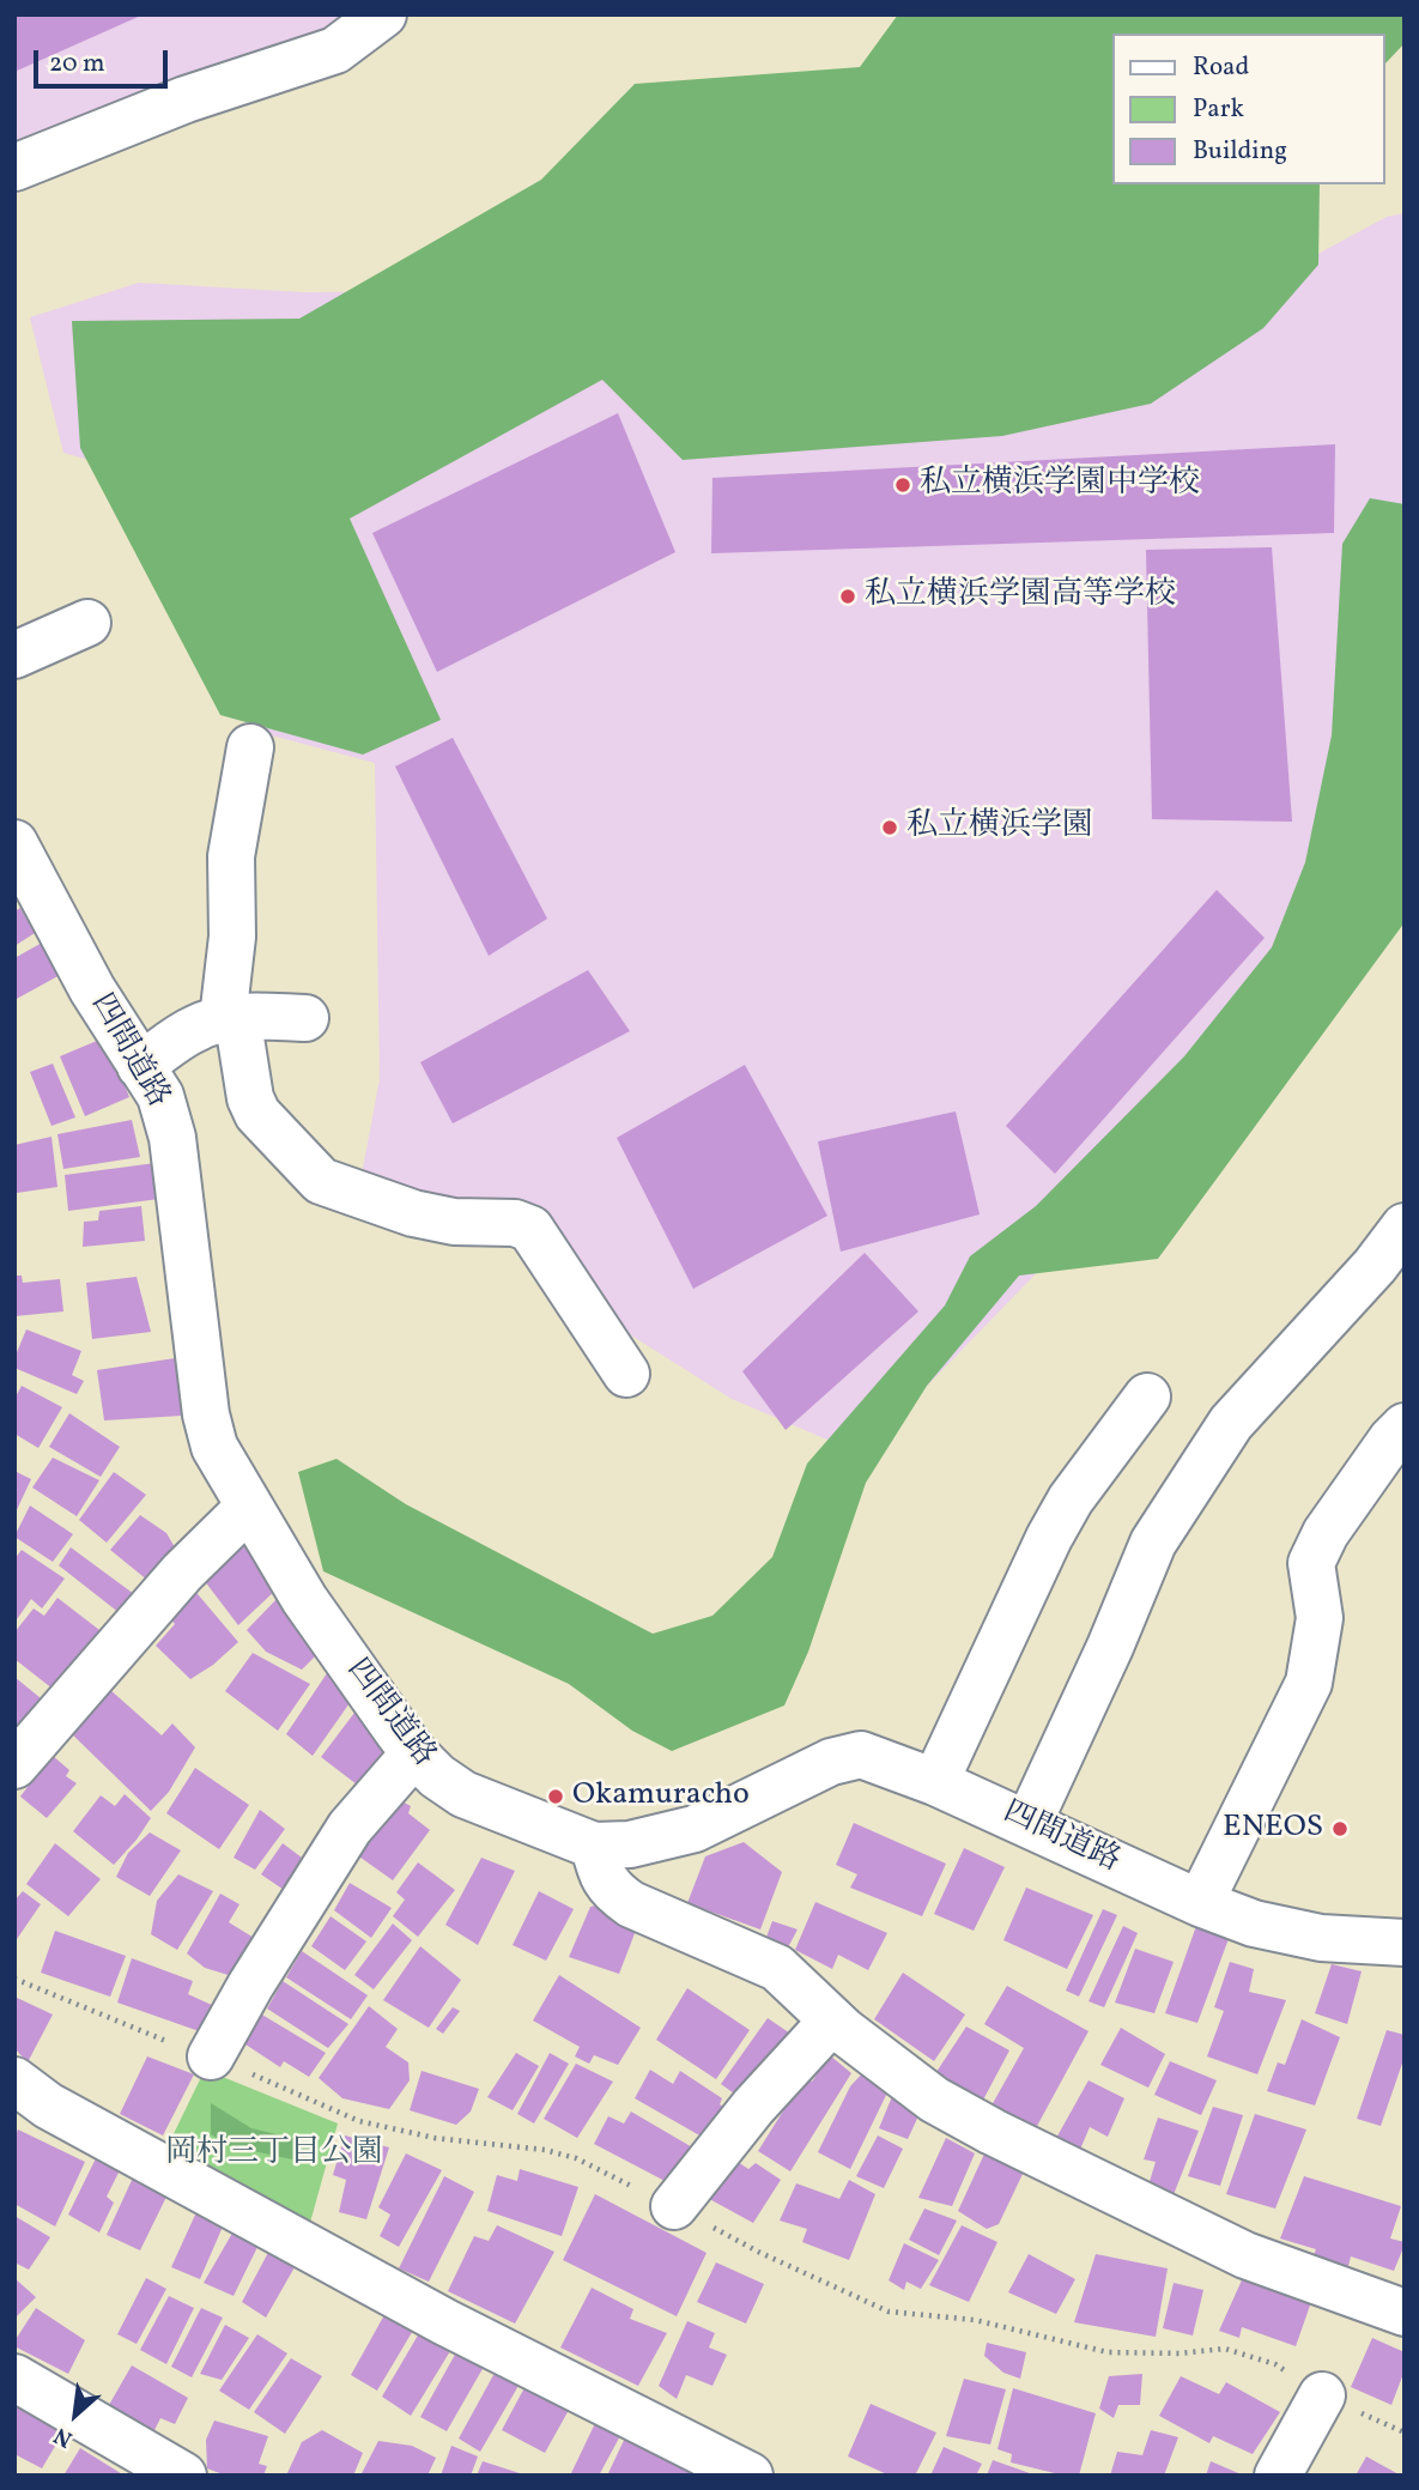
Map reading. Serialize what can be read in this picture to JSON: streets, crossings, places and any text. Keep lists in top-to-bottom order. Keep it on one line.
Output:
{"streets":{"street":["四間道路"]},"parks":["岡村三丁目公園"],"places":["私立横浜学園中学校","私立横浜学園高等学校","私立横浜学園","Okamuracho","ENEOS"],"legend":["Road","Park","Building"],"scale_bar":"20 m","north":"bottom left"}
